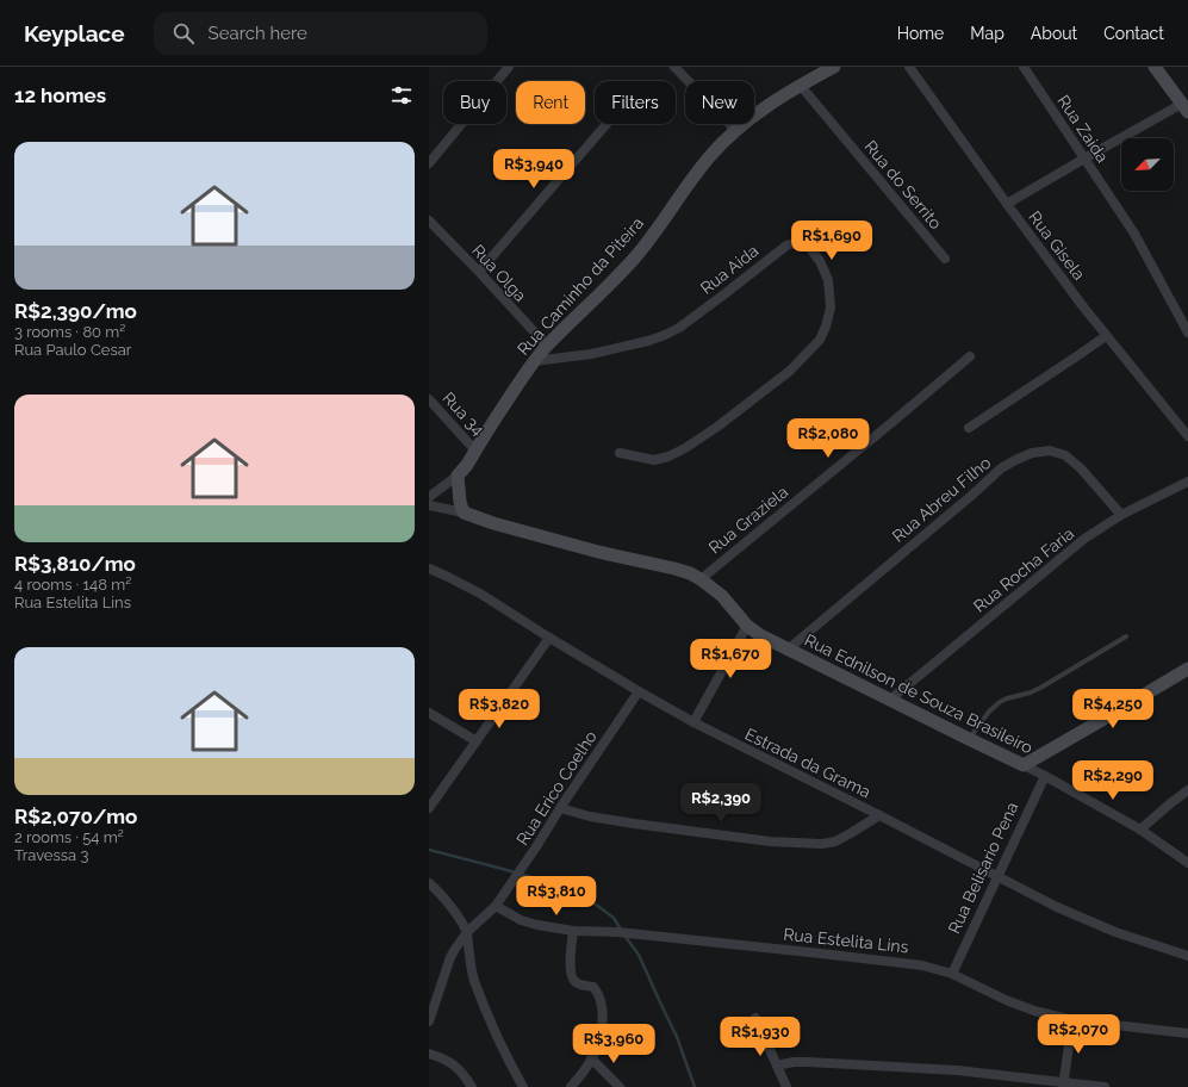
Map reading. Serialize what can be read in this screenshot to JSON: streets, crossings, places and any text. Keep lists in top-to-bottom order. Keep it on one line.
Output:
{"streets":{"street":["Rua Zaida","Rua do Serrito","Rua Gisela","Rua Aida","Rua Olga","Rua Caminho da Piteira","Rua 34","Rua Abreu Filho","Rua Graziela","Rua Rocha Faria","Rua Ednilson de Souza Brasileiro","Estrada da Grama","Rua Erico Coelho","Rua Belisario Pena","Rua Estelita Lins"]},"crossings":[["Rua do Serrito","Rua Caminho da Piteira"],["Rua Aida","Rua Caminho da Piteira"],["Rua Olga","Rua Caminho da Piteira"],["Rua Caminho da Piteira","Rua 34"],["Rua Abreu Filho","Rua Rocha Faria"],["Rua Abreu Filho","Rua Ednilson de Souza Brasileiro"],["Rua Graziela","Rua Ednilson de Souza Brasileiro"],["Rua Rocha Faria","Rua Ednilson de Souza Brasileiro"],["Rua Ednilson de Souza Brasileiro","Rua Belisario Pena"],["Estrada da Grama","Rua Erico Coelho"],["Estrada da Grama","Rua Belisario Pena"],["Rua Erico Coelho","Rua Estelita Lins"],["Rua Belisario Pena","Rua Estelita Lins"]],"north":"bottom left","page":{"header":"Keyplace","search":"Search here","nav":["Home","Map","About","Contact"],"heading":"12 homes","chip":["Buy","Rent","Filters","New"],"list":[{"name":"R$2,390/mo","note":"3 rooms · 80 m² · Rua Paulo Cesar"},{"name":"R$3,810/mo","note":"4 rooms · 148 m² · Rua Estelita Lins"},{"name":"R$2,070/mo","note":"2 rooms · 54 m² · Travessa 3"}],"price":["R$3,940","R$1,690","R$2,080","R$1,670","R$3,820","R$4,250","R$2,290","R$2,390","R$3,810","R$2,070","R$1,930","R$3,960"]}}
